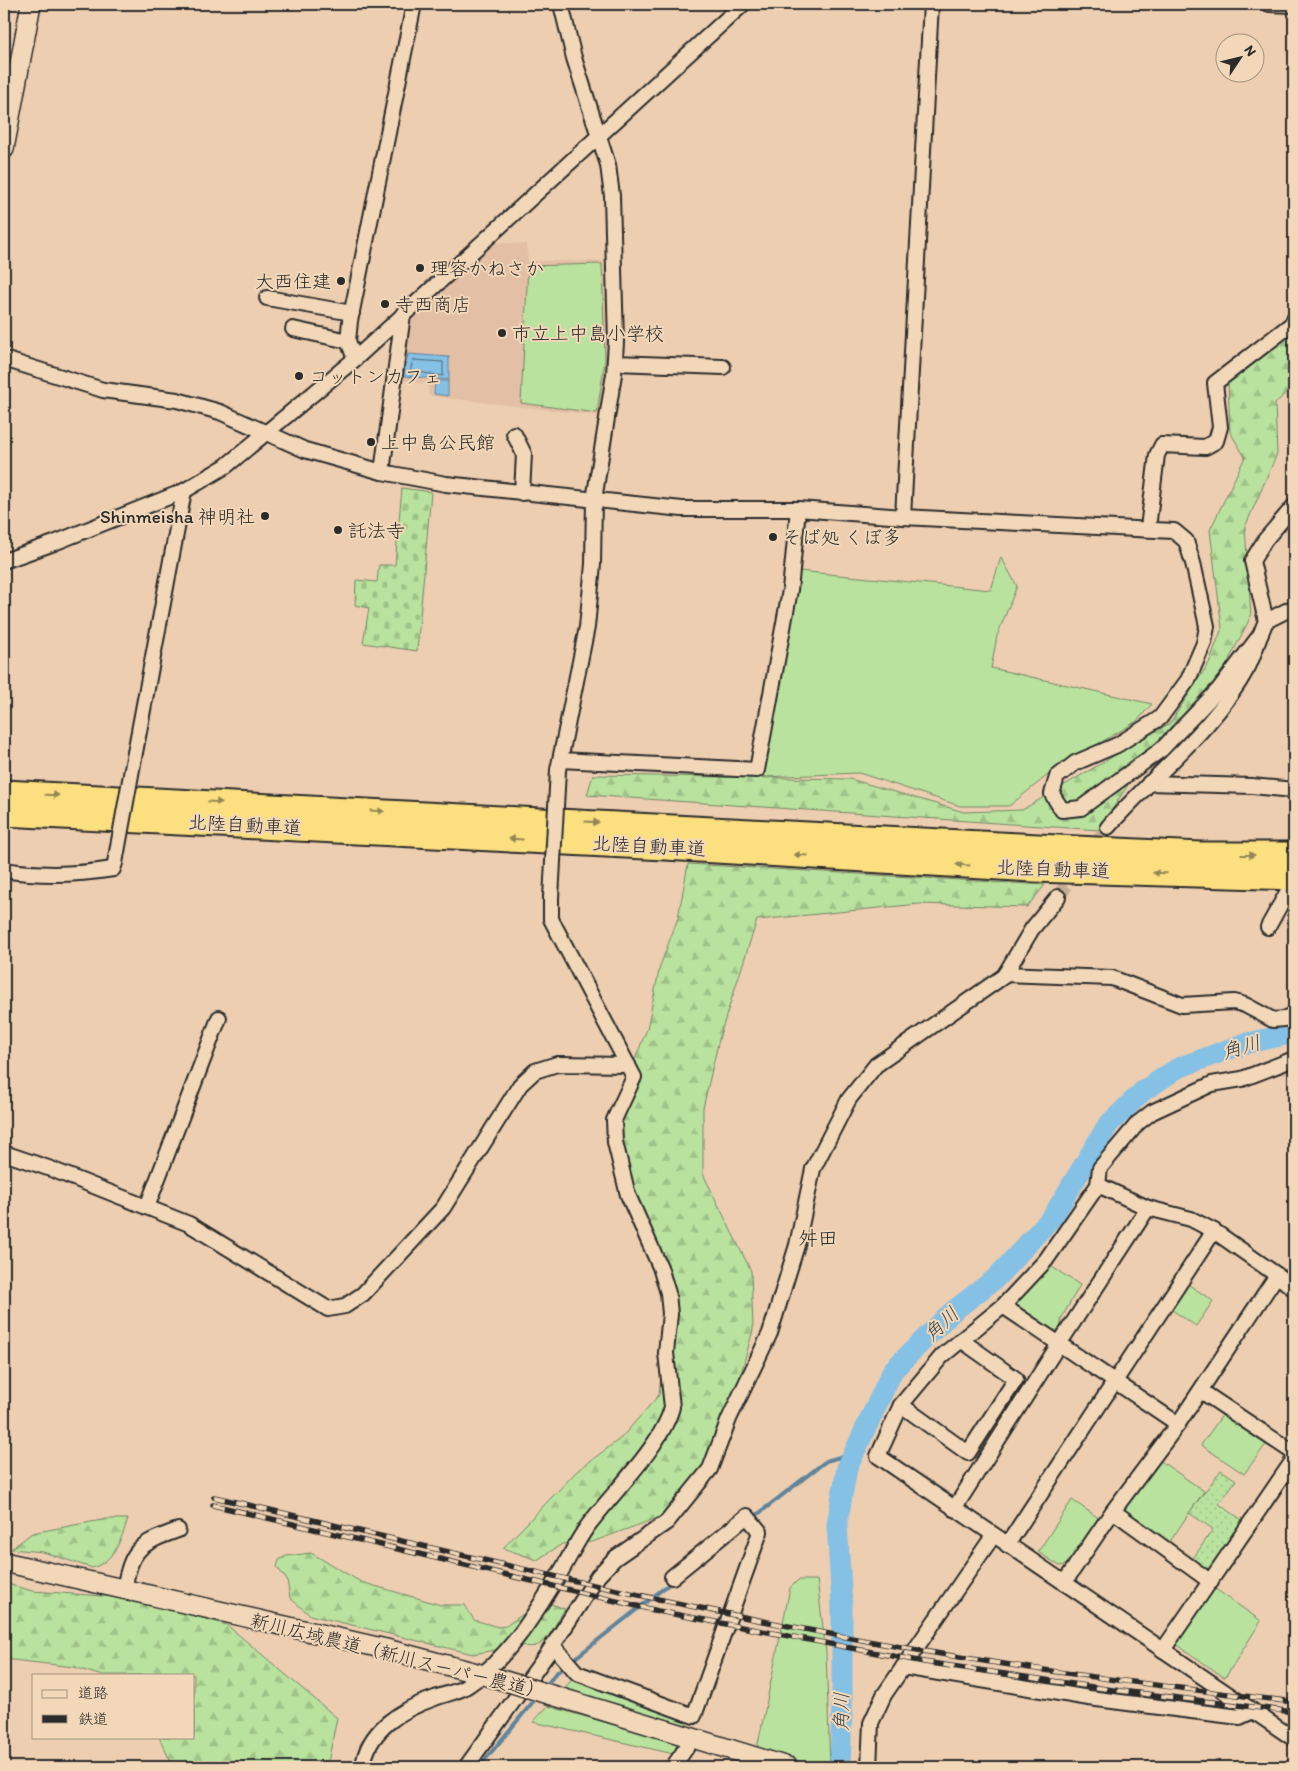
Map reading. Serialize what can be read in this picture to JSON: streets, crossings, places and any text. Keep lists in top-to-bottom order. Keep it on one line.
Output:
{"streets":{"highway":["北陸自動車道"],"street":["新川広域農道（新川スーパー農道）"]},"districts":["舛田"],"water":["角川"],"places":["理容かねさか","大西住建","寺西商店","市立上中島小学校","コットンカフェ","上中島公民館","Shinmeisha 神明社","託法寺","そば処 くぼ多"],"legend":["道路","鉄道"],"north":"top right"}
